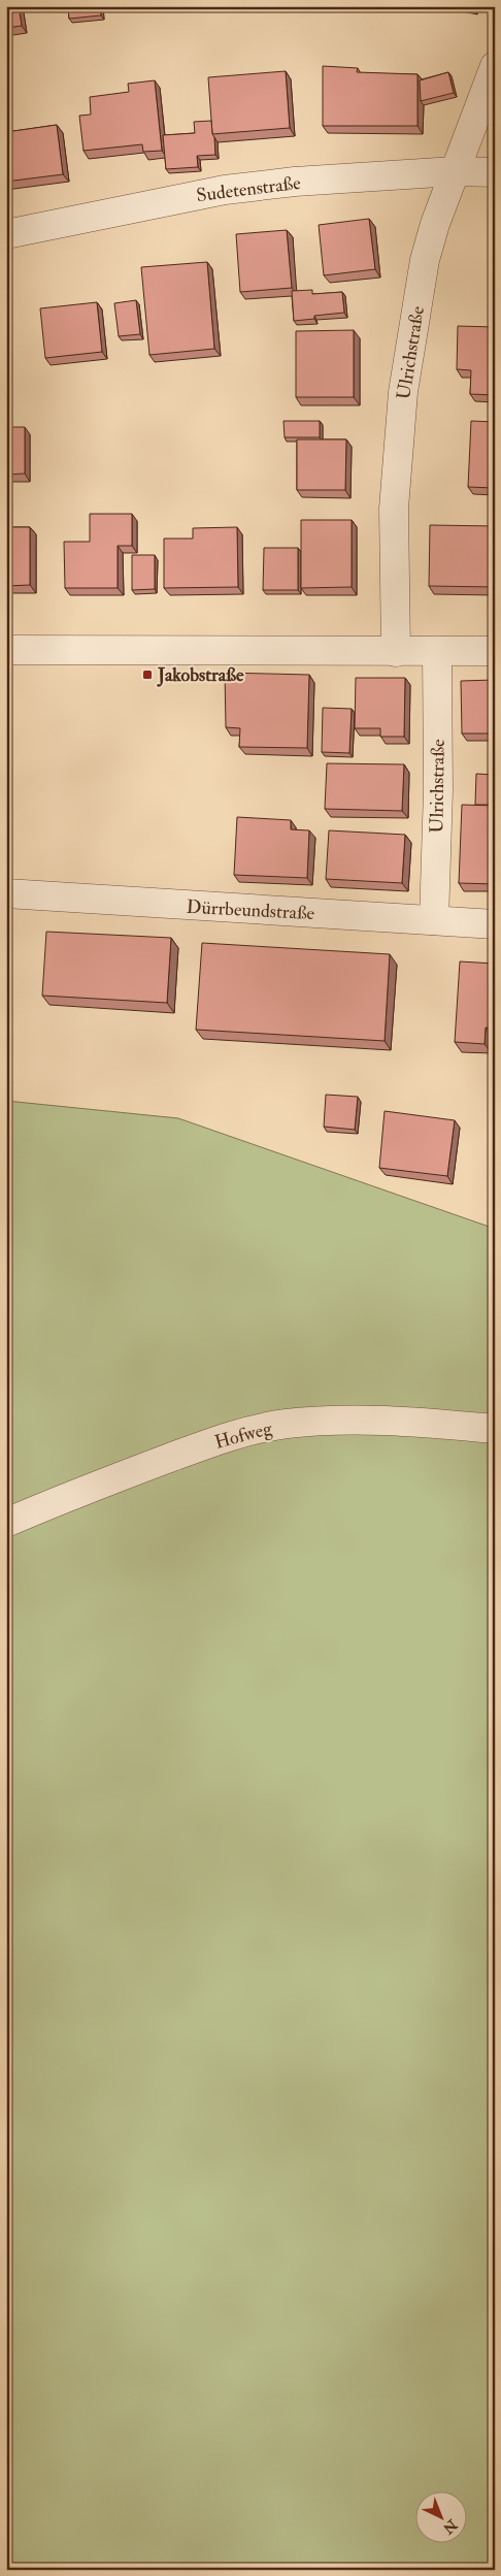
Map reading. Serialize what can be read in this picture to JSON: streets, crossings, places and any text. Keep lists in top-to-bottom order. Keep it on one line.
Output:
{"streets":{"street":["Sudetenstraße","Ulrichstraße","Dürrbeundstraße","Hofweg"]},"crossings":[["Sudetenstraße","Ulrichstraße"],["Ulrichstraße","Dürrbeundstraße"]],"places":{"transit":["Jakobstraße"]},"north":"bottom right"}
